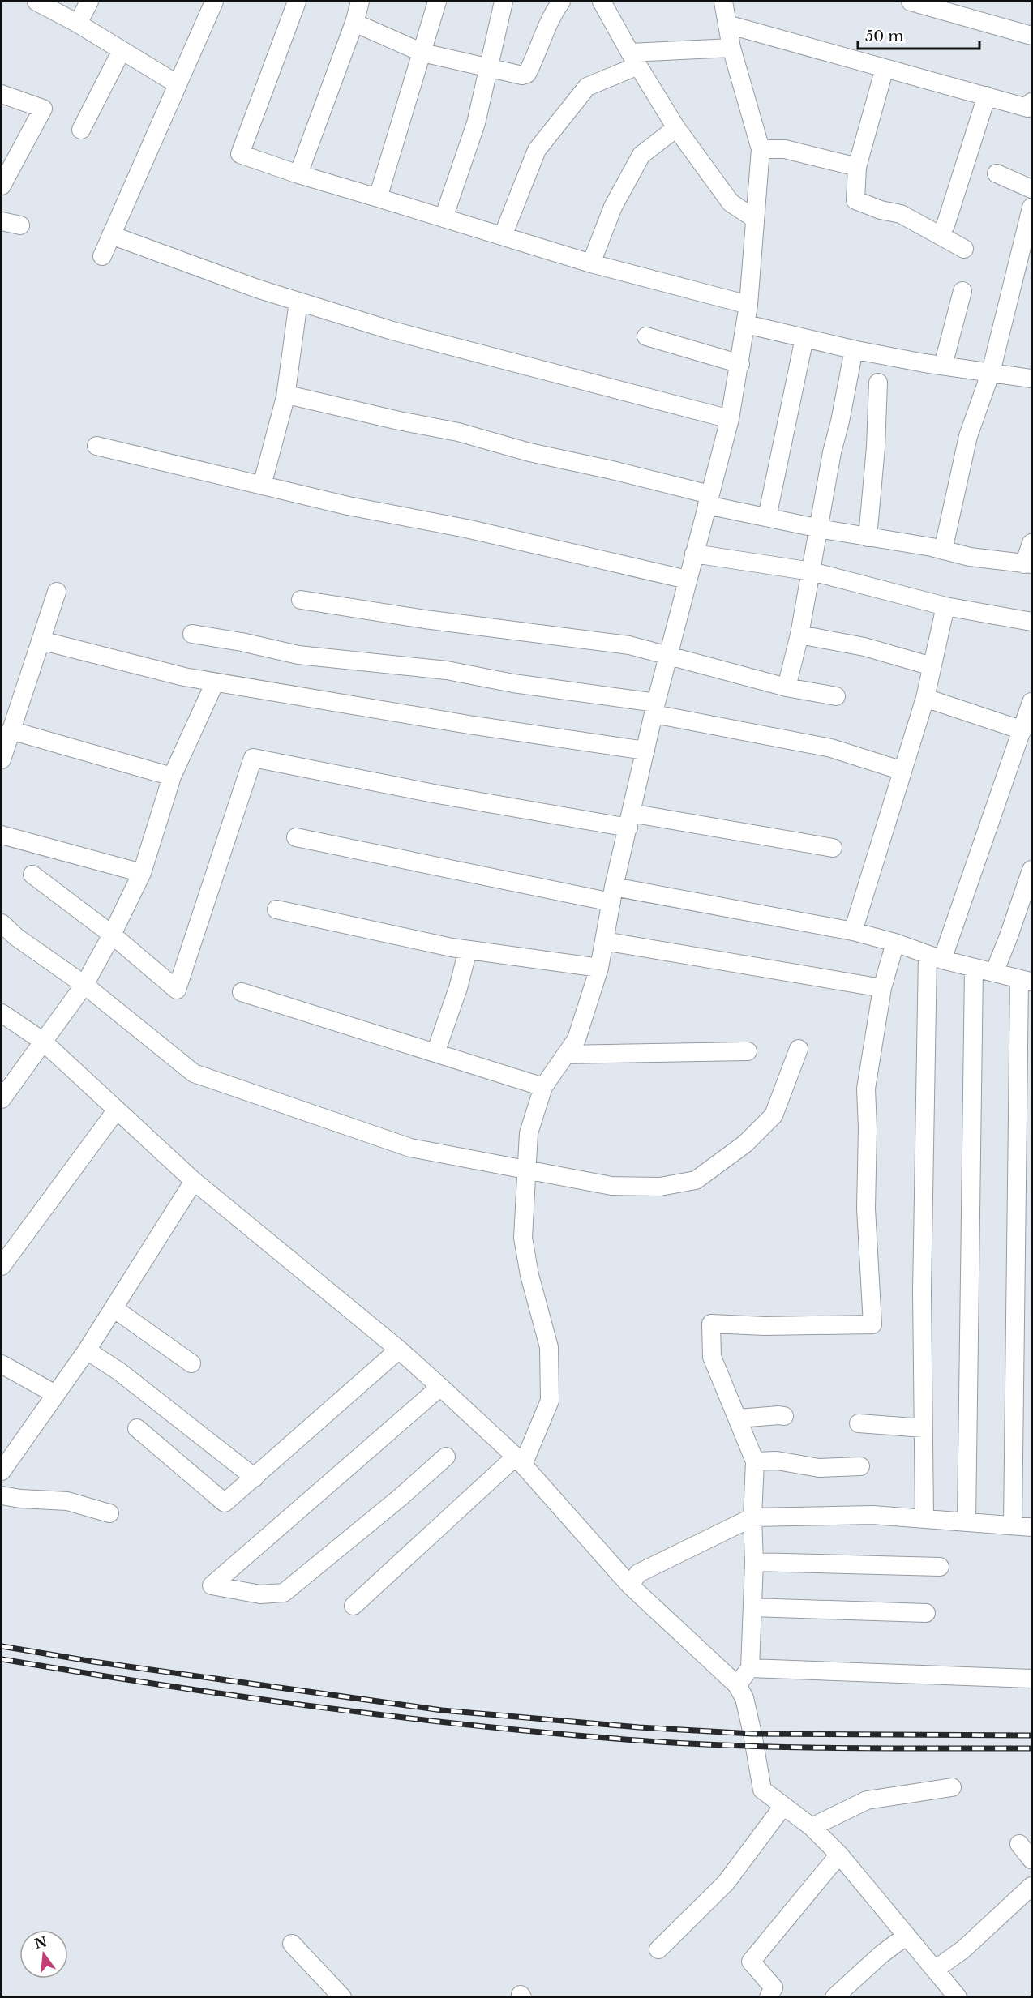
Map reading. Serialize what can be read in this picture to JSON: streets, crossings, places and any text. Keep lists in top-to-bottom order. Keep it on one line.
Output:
{"scale_bar":"50 m","north":"top"}
